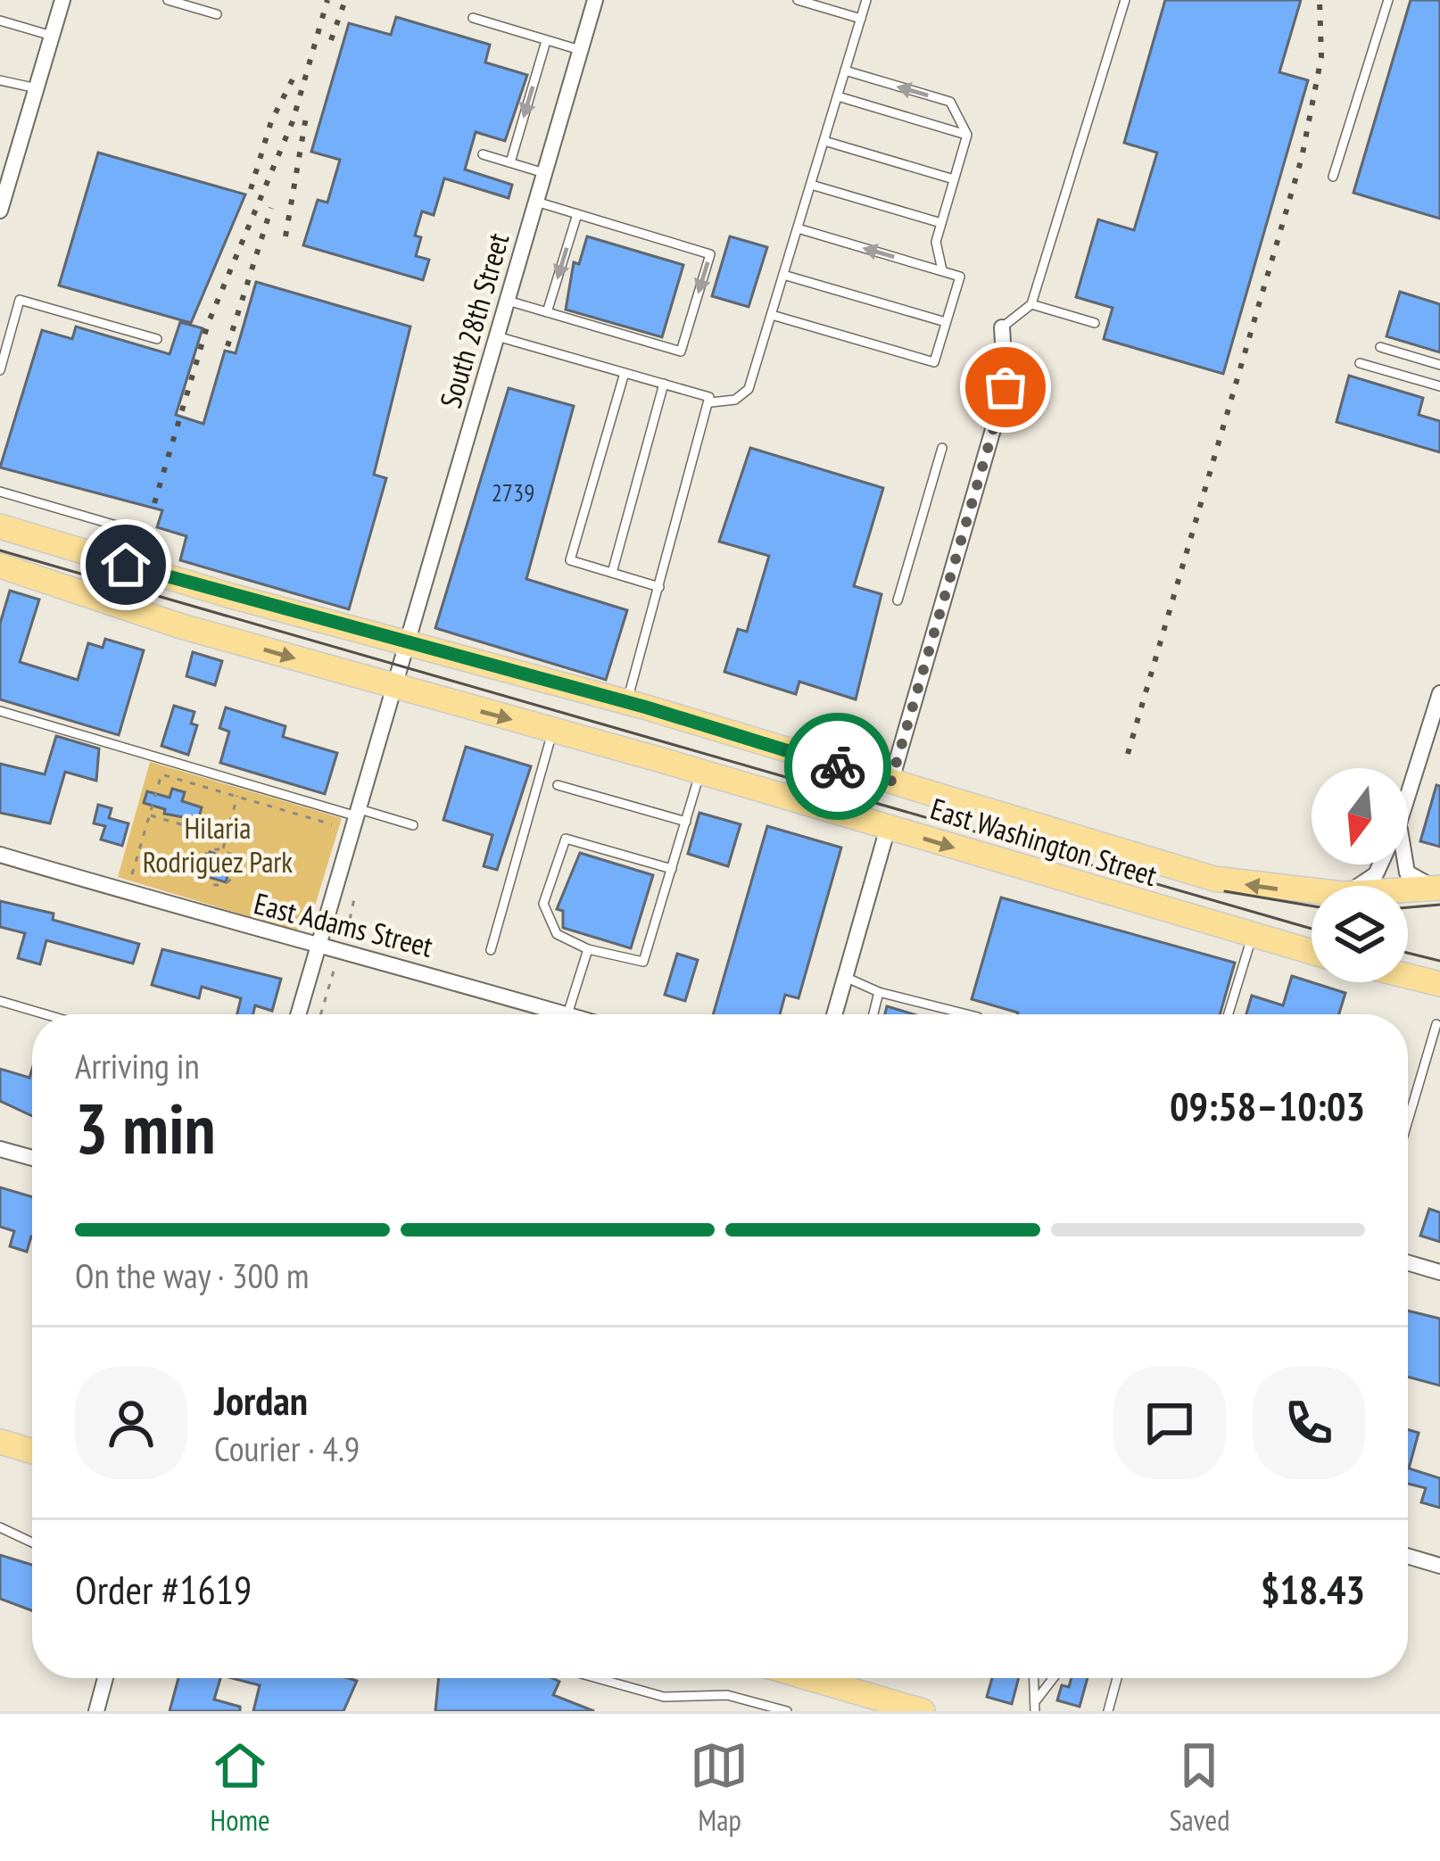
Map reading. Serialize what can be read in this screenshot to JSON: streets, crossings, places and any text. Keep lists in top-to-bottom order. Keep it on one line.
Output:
{"streets":{"main road":["East Washington Street"],"street":["South 28th Street","East Adams Street"]},"crossings":[["South 28th Street","East Washington Street"],["South 28th Street","East Adams Street"]],"parks":["Hilaria Rodriguez Park"],"house_numbers":["2739"],"north":"bottom","page":{"heading":["3 min","Arriving in","09:58–10:03"],"panel":["Jordan","Courier · 4.9","Order #1619","$18.43"],"bar":"On the way · 300 m","tabs":["Home","Map","Saved"]}}
